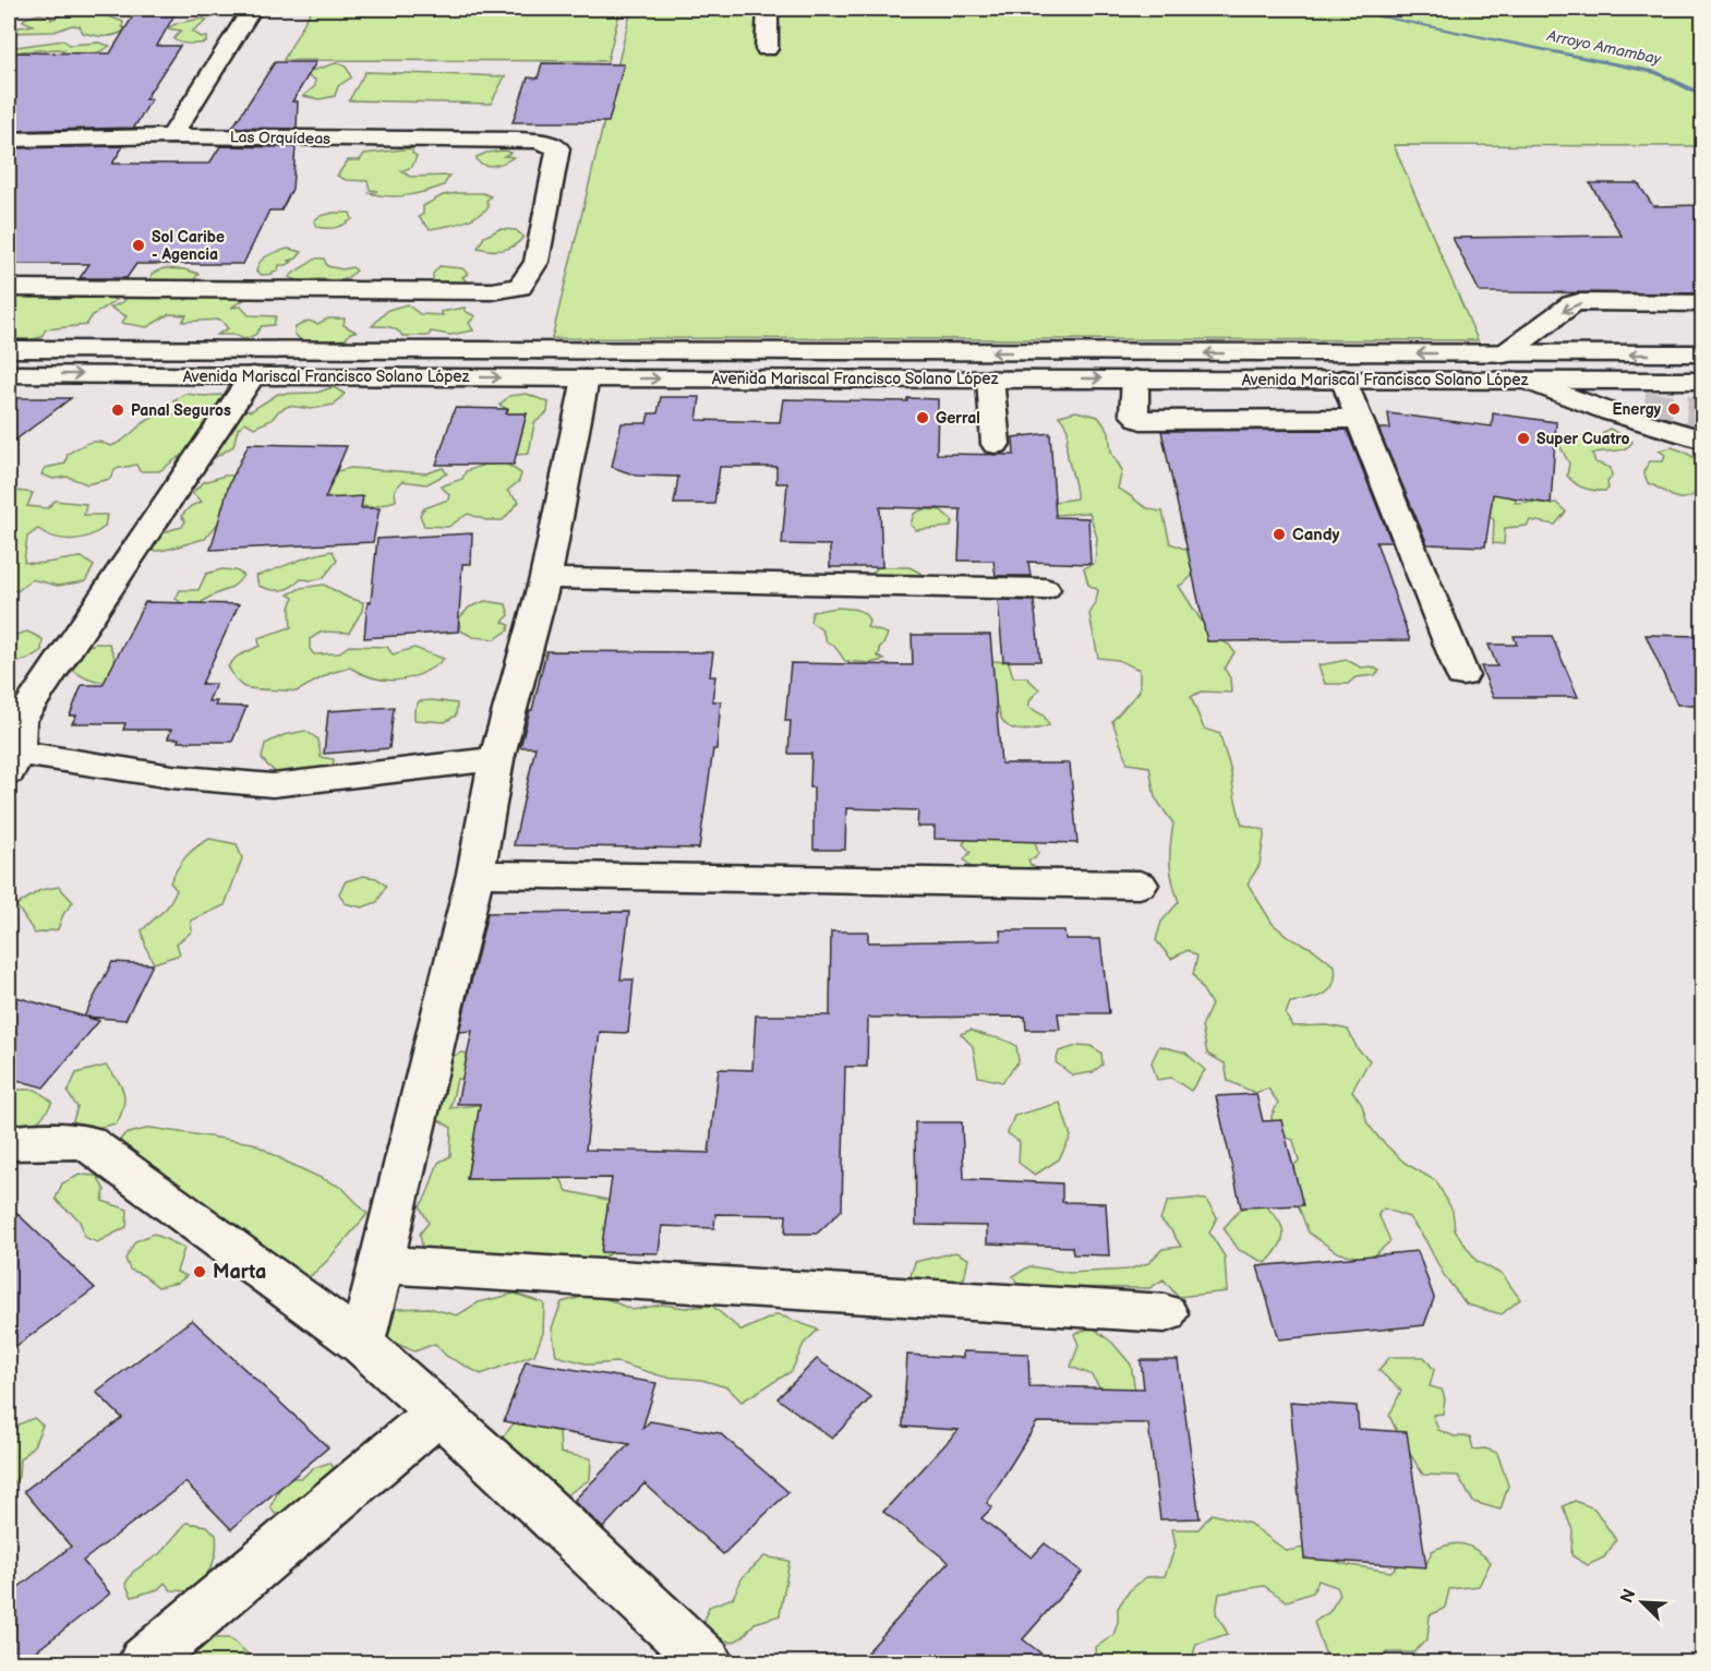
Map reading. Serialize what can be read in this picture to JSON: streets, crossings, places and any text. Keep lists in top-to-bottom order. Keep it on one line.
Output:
{"streets":{"street":["Las Orquídeas","Avenida Mariscal Francisco Solano López"]},"water":["Arroyo Amambay"],"places":["Sol Caribe - Agencia","Energy","Panal Seguros","Gerral","Super Cuatro","Candy","Marta"],"north":"top left"}
